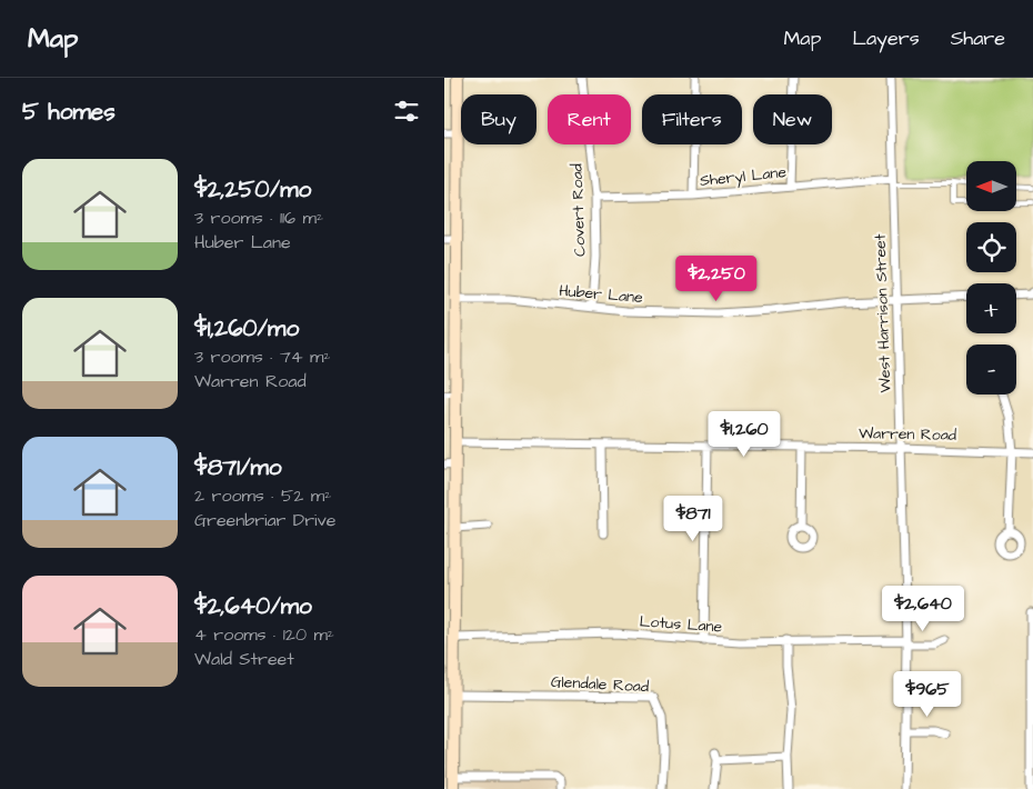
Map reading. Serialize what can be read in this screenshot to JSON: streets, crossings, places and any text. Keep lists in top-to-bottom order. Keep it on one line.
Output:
{"streets":{"street":["Sheryl Lane","Covert Road","Huber Lane","West Harrison Street","Warren Road","Lotus Lane","Glendale Road"]},"crossings":[["Sheryl Lane","Covert Road"],["Sheryl Lane","West Harrison Street"],["Covert Road","Huber Lane"],["Huber Lane","West Harrison Street"],["West Harrison Street","Warren Road"],["West Harrison Street","Lotus Lane"]],"north":"left","page":{"header":"Map","nav":["Map","Layers","Share"],"heading":"5 homes","chip":["Buy","Rent","Filters","New"],"list":[{"name":"$2,250/mo","note":"3 rooms · 116 m² · Huber Lane"},{"name":"$1,260/mo","note":"3 rooms · 74 m² · Warren Road"},{"name":"$871/mo","note":"2 rooms · 52 m² · Greenbriar Drive"},{"name":"$2,640/mo","note":"4 rooms · 120 m² · Wald Street"}],"map_buttons":["+","−"],"price":["$2,250","$1,260","$871","$2,640","$965"]}}
